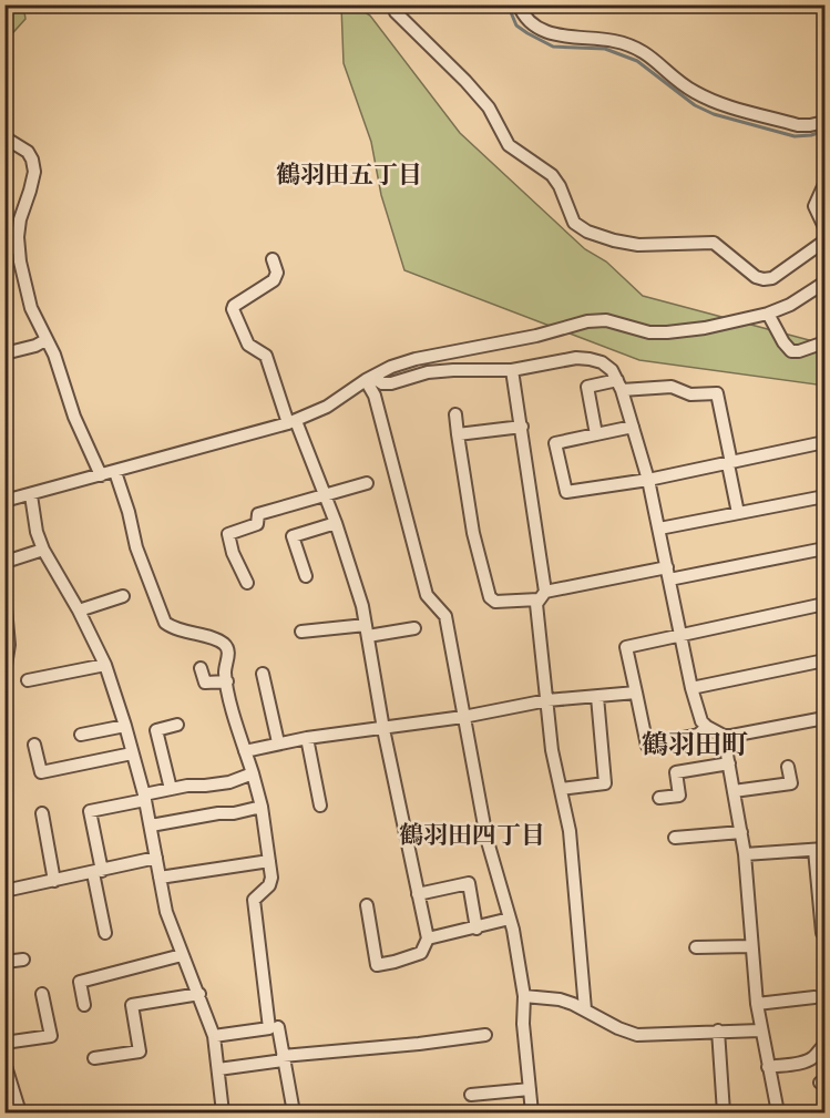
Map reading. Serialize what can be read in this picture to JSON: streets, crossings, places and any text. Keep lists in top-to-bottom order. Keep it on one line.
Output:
{"districts":["鶴羽田五丁目","鶴羽田町","鶴羽田四丁目"]}
